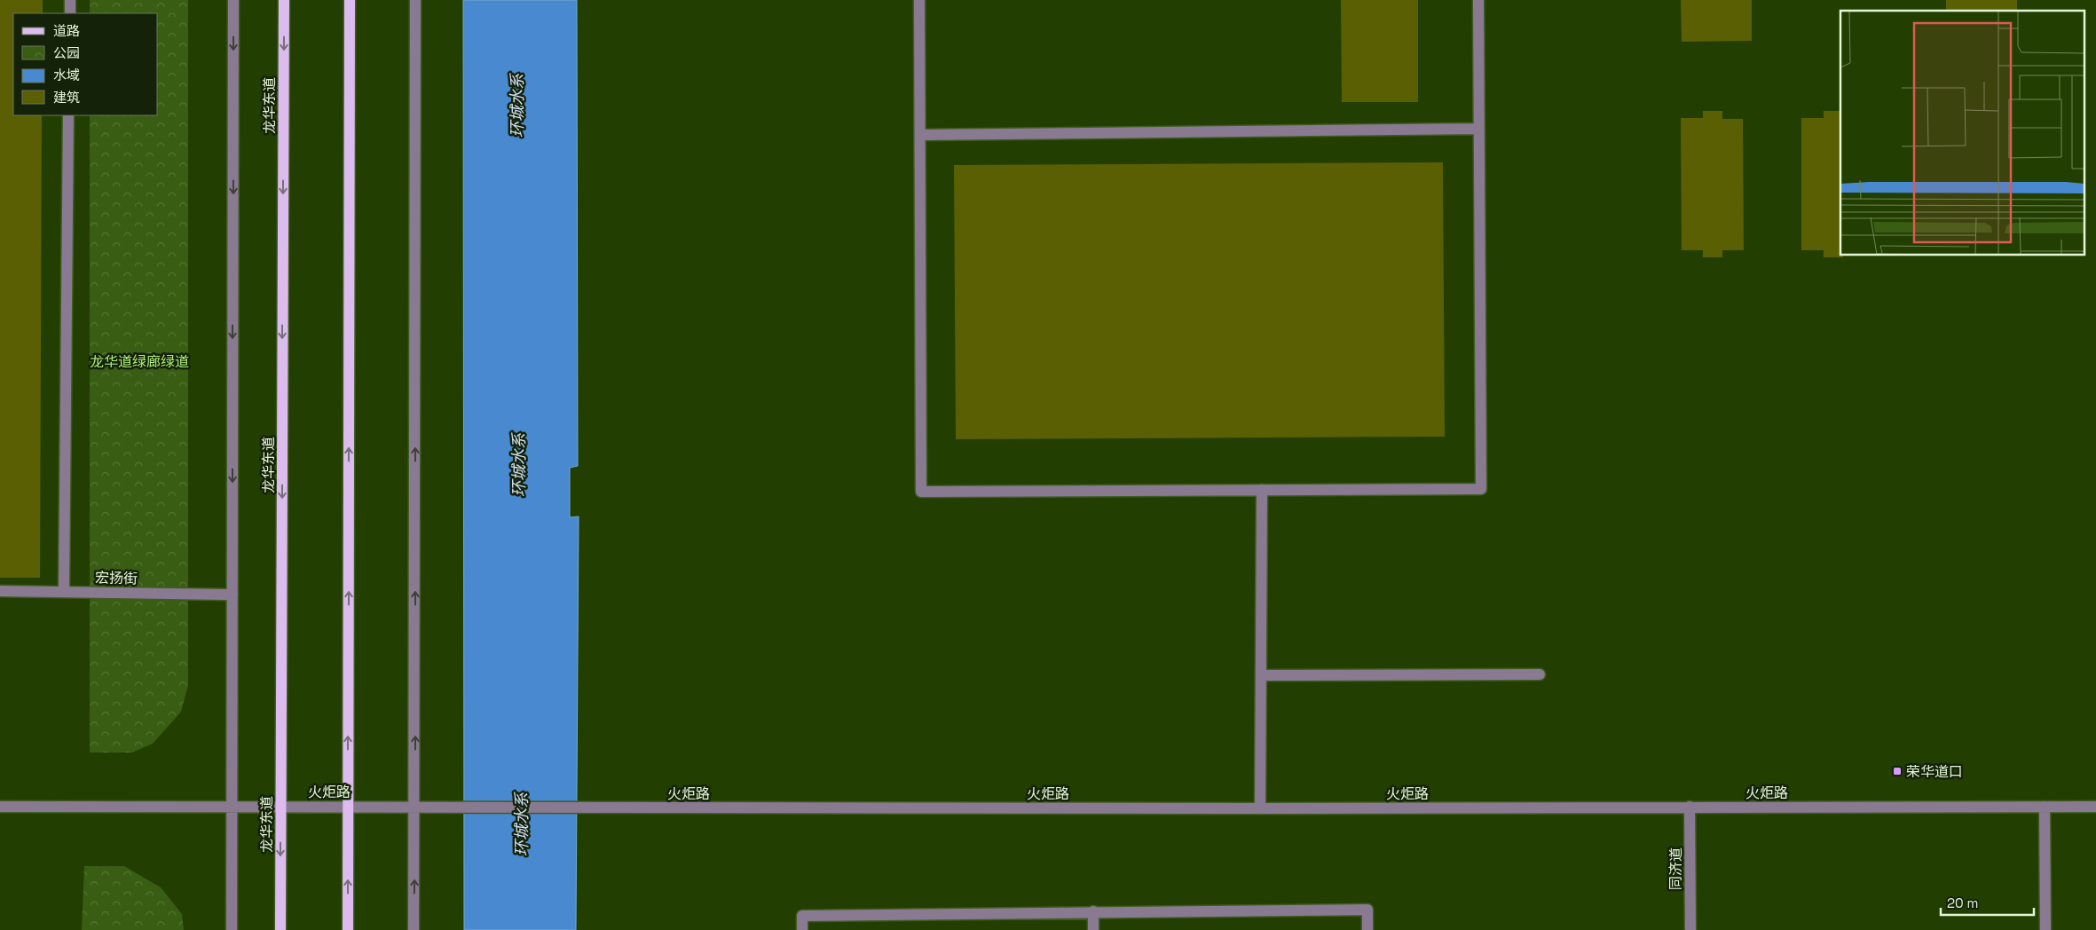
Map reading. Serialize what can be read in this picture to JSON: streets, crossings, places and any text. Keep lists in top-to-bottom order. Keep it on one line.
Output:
{"streets":{"main road":["龙华东道"],"street":["宏扬街","火炬路","同济道"]},"crossings":[["龙华东道","火炬路"],["火炬路","同济道"]],"water":["环城水系"],"parks":["龙华道绿廊绿道"],"places":{"transit":["荣华道口"]},"legend":["道路","公园","水域","建筑"],"scale_bar":"20 m"}
